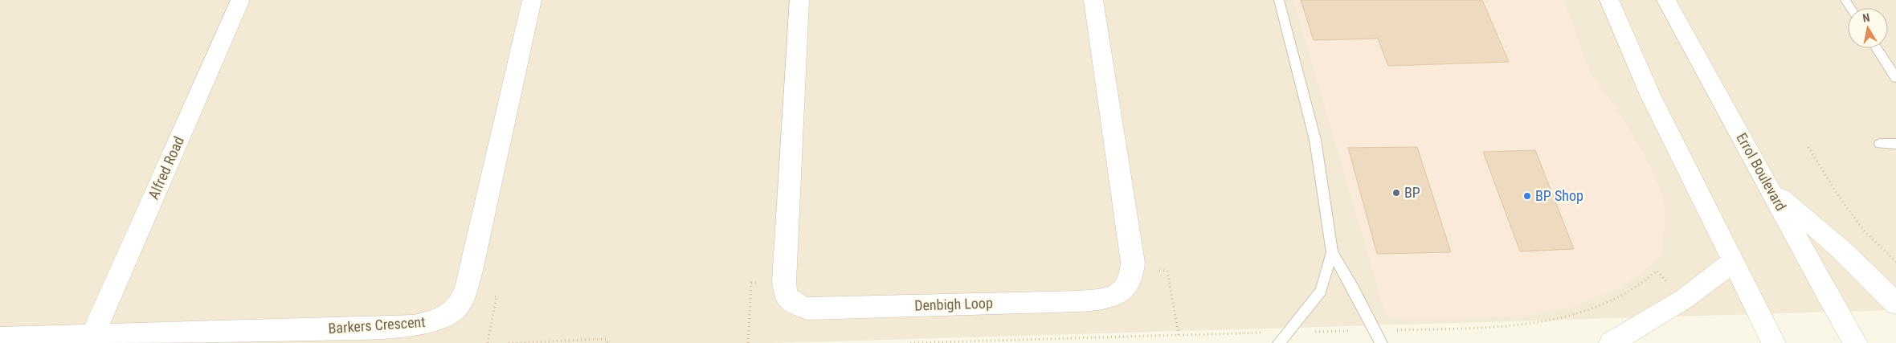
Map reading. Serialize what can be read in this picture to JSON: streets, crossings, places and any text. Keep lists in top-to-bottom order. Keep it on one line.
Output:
{"streets":{"street":["Alfred Road","Errol Boulevard","Denbigh Loop","Barkers Crescent"]},"crossings":[["Alfred Road","Barkers Crescent"]],"places":["BP","BP Shop"],"north":"top"}
